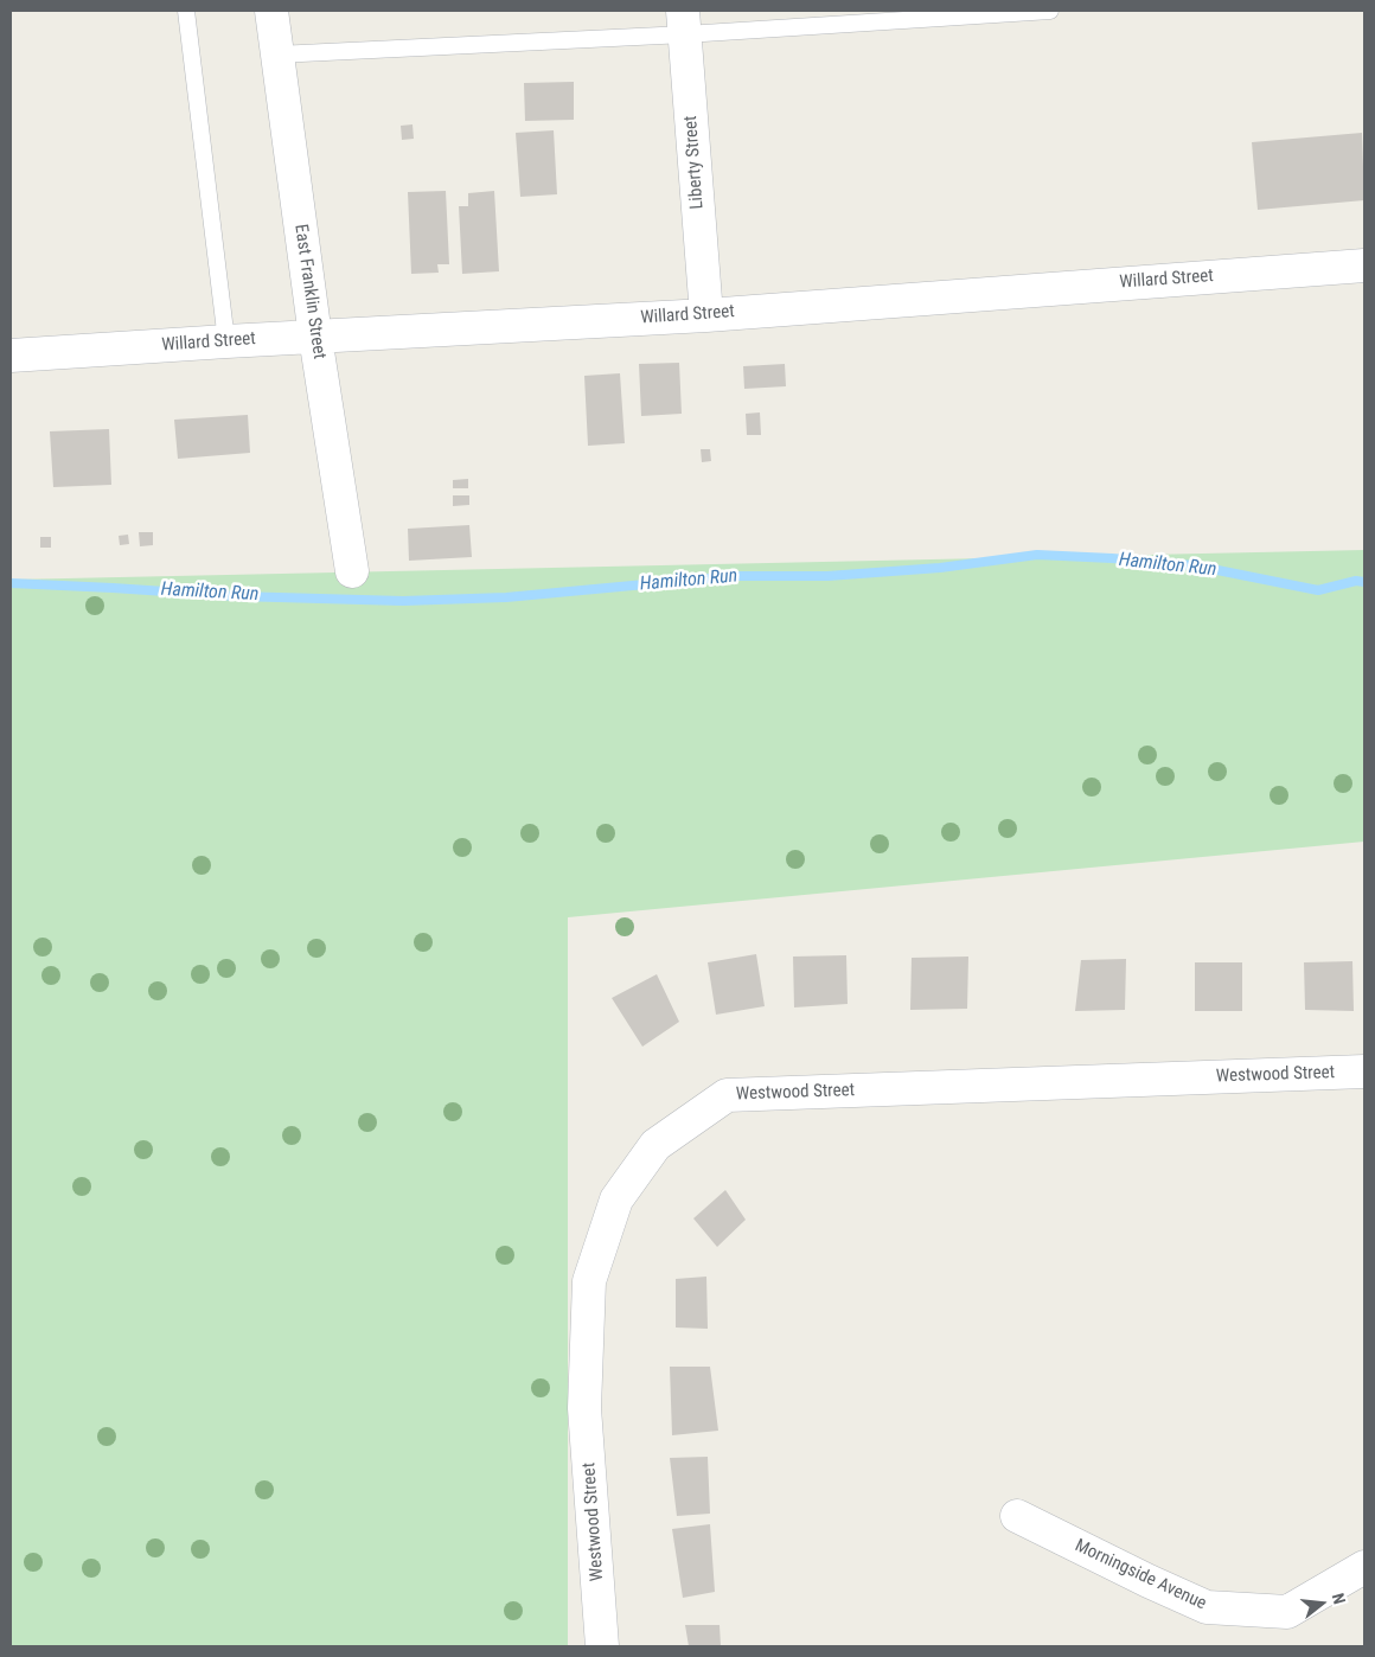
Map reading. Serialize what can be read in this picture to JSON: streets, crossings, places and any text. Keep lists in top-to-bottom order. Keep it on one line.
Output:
{"streets":{"street":["Liberty Street","Willard Street","East Franklin Street","Westwood Street","Morningside Avenue"]},"crossings":[["Liberty Street","Willard Street"],["Willard Street","East Franklin Street"]],"water":["Hamilton Run"],"north":"right"}
